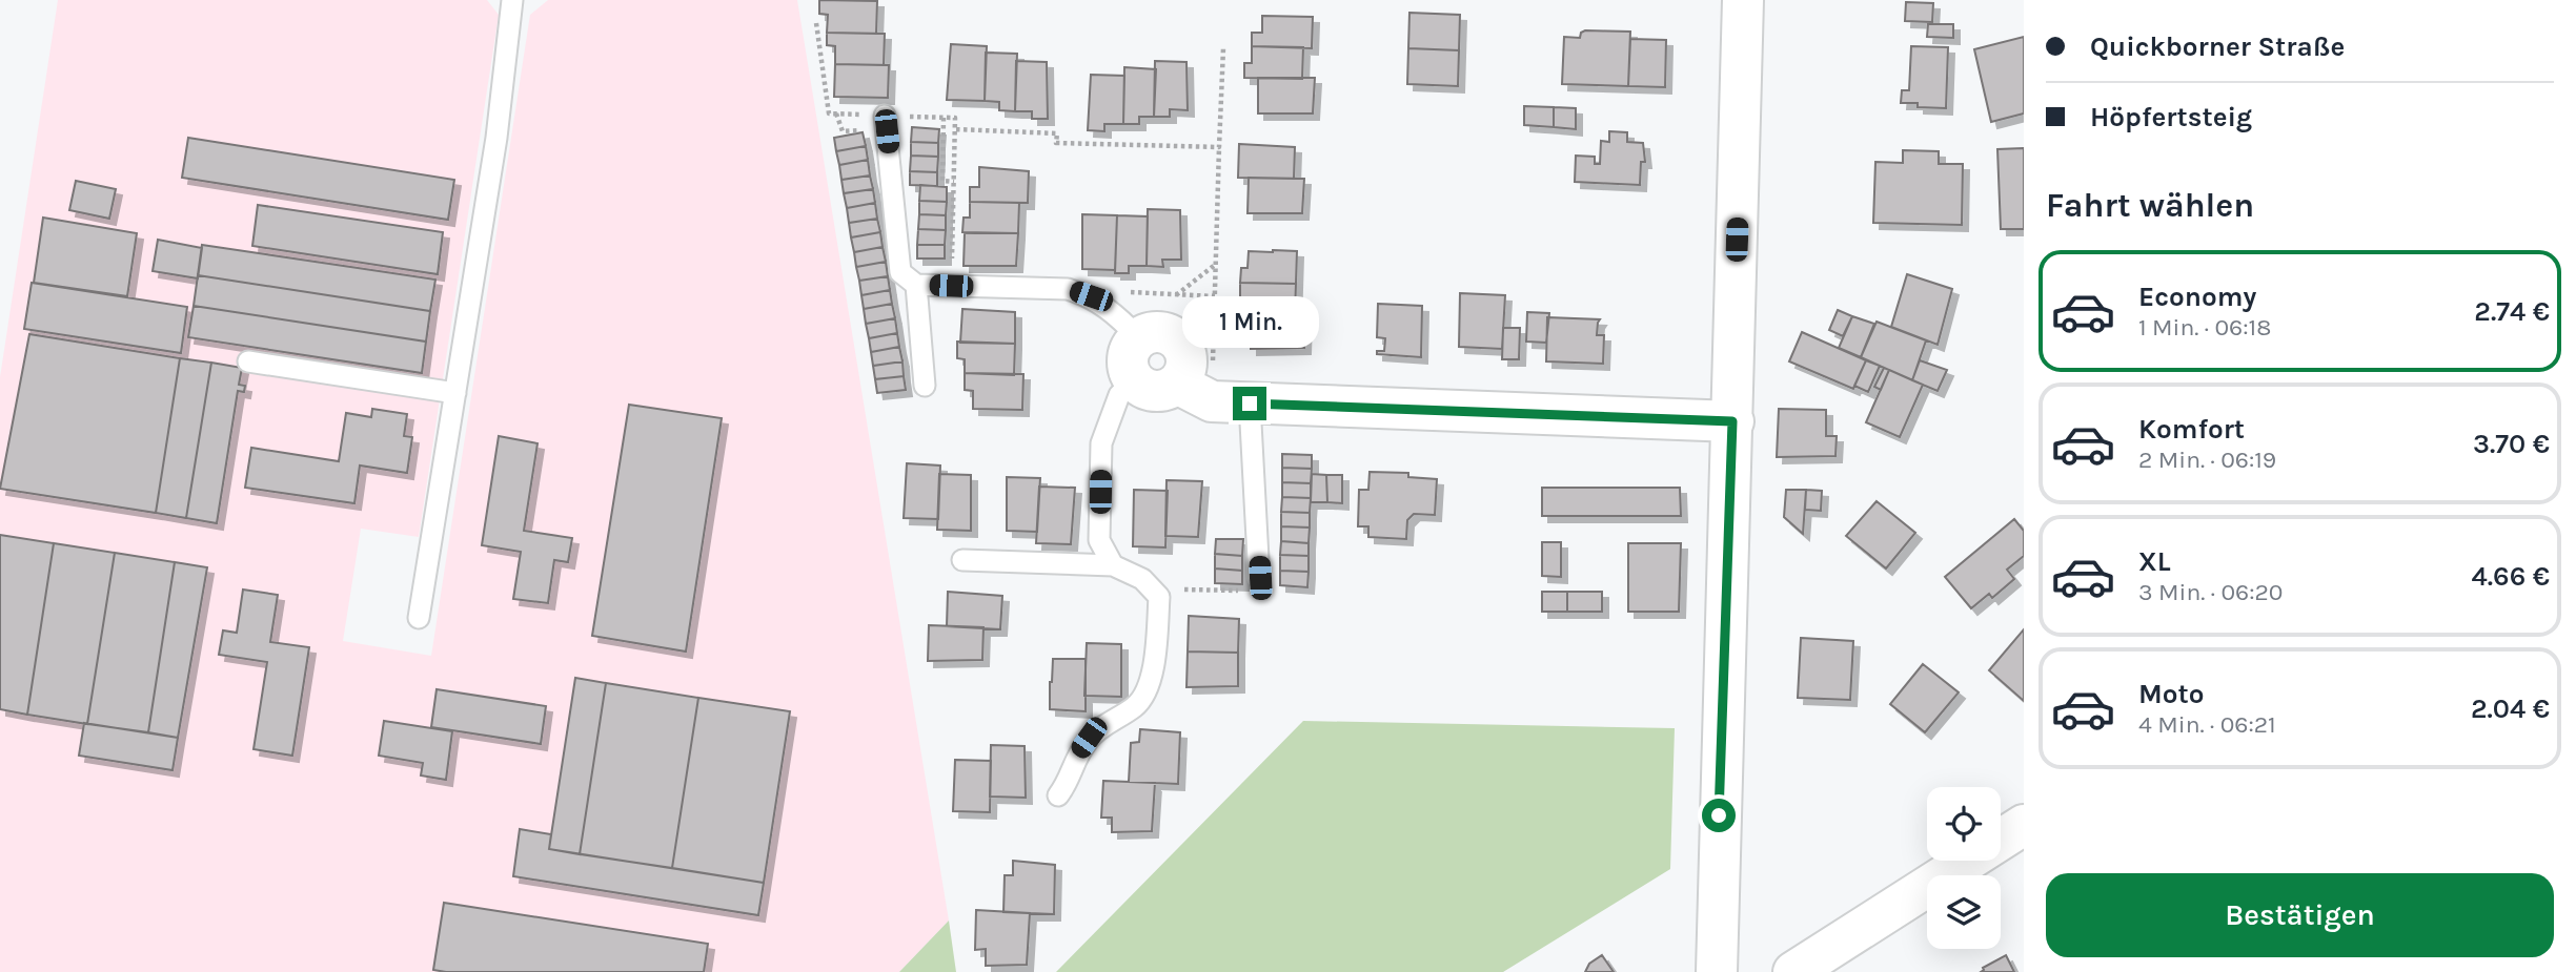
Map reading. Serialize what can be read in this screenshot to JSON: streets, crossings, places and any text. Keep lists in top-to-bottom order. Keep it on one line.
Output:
{"page":{"banner":["Quickborner Straße","Höpfertsteig"],"heading":"Fahrt wählen","list":[{"name":"Economy","note":"1 Min. · 06:18","value":"2.74 €"},{"name":"Komfort","note":"2 Min. · 06:19","value":"3.70 €"},{"name":"XL","note":"3 Min. · 06:20","value":"4.66 €"},{"name":"Moto","note":"4 Min. · 06:21","value":"2.04 €"}],"bubble":"1 Min.","buttons":"Bestätigen"}}
